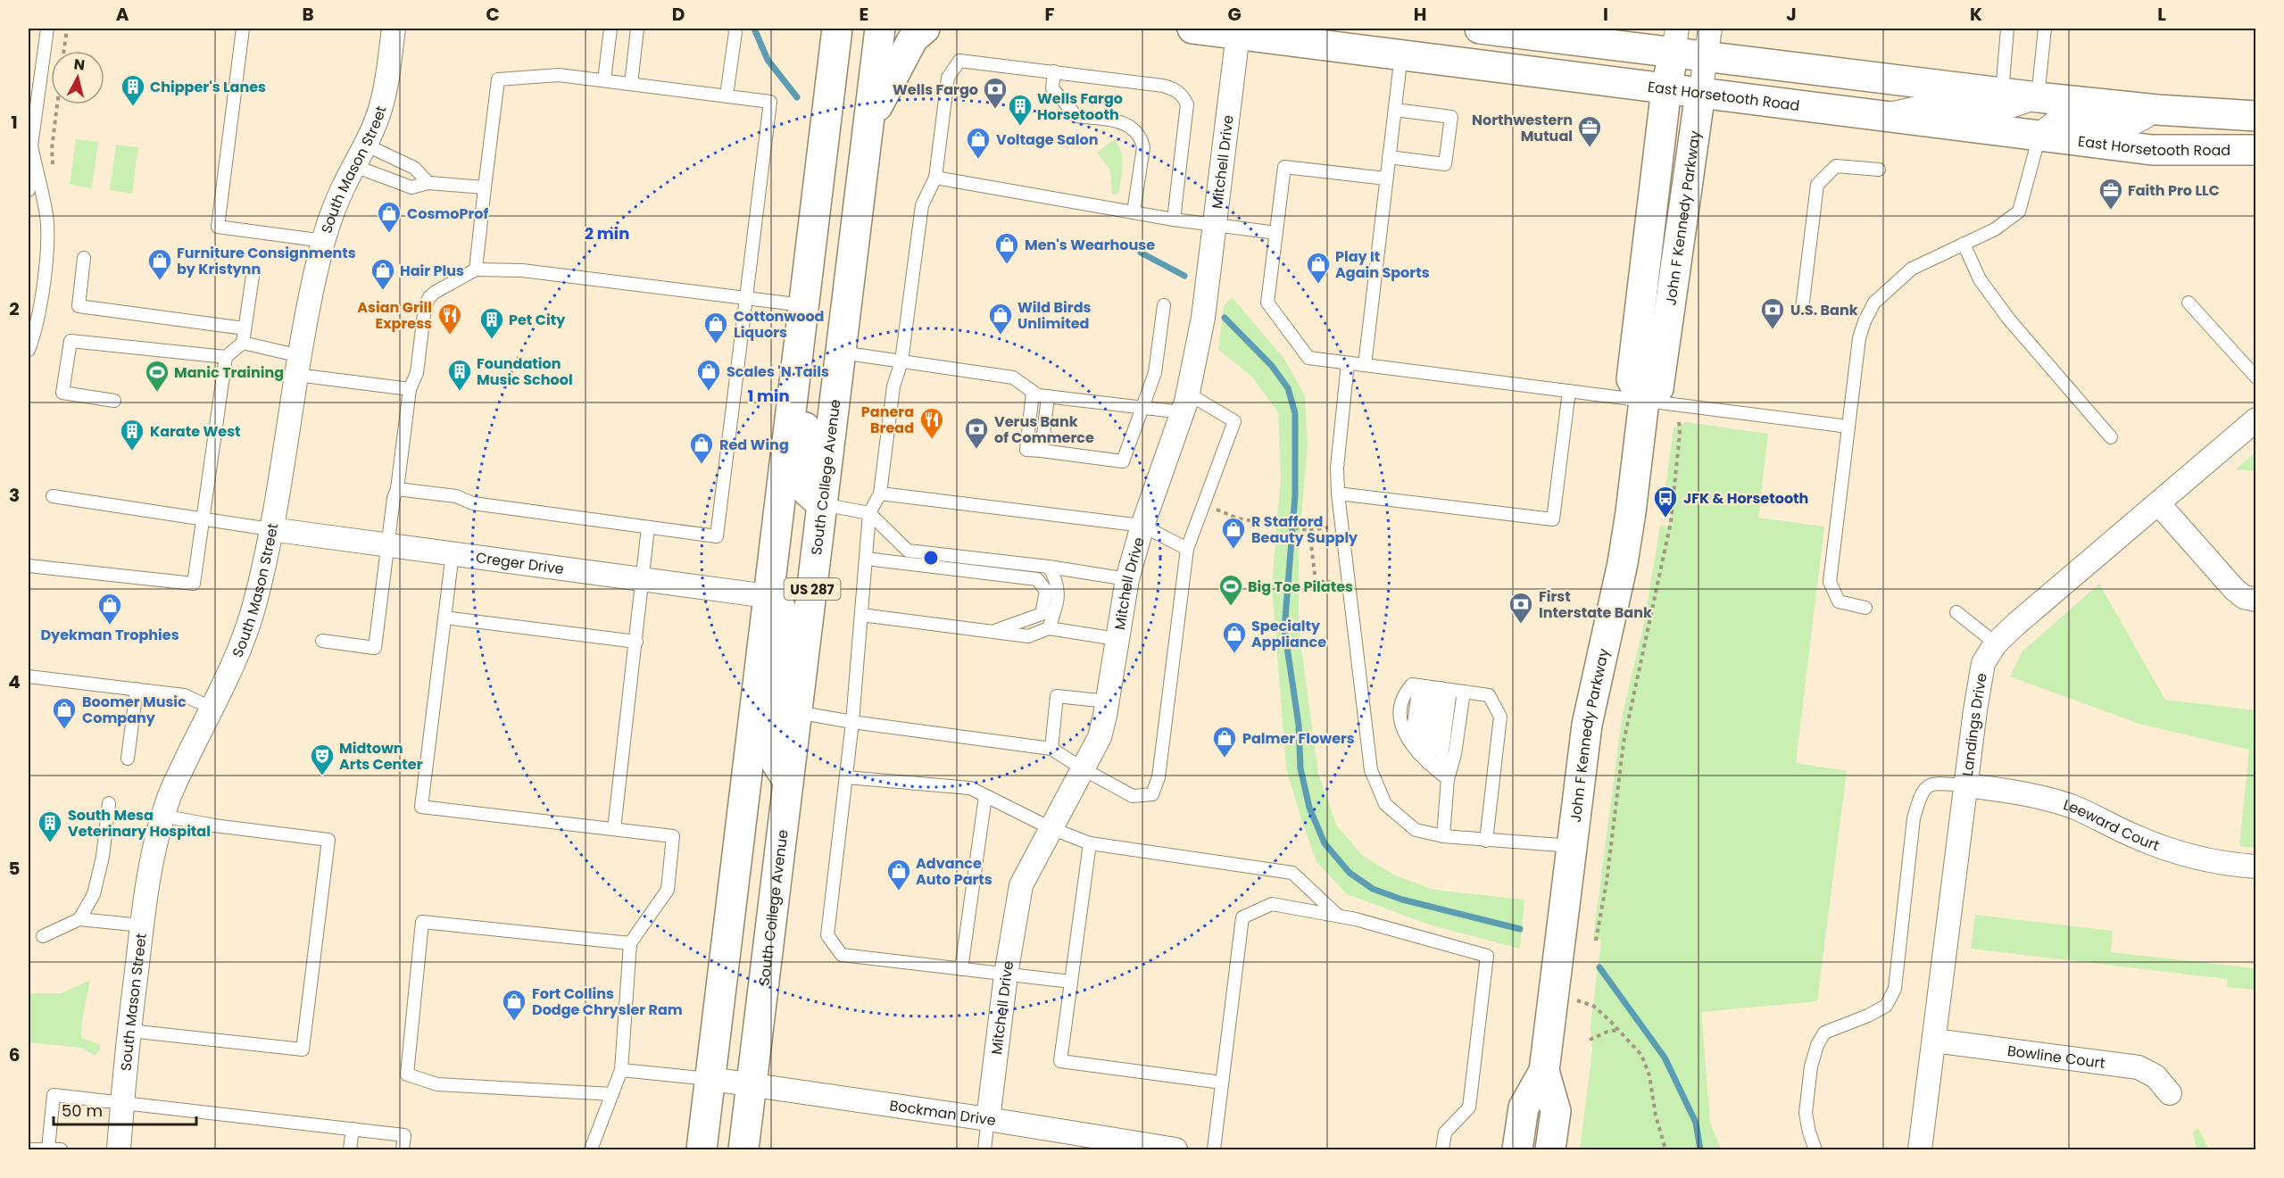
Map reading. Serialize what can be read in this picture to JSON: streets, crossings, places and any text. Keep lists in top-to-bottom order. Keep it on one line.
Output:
{"streets":{"main road":["East Horsetooth Road","John F Kennedy Parkway","South College Avenue","US 287"],"street":["Mitchell Drive","South Mason Street","Creger Drive","Landings Drive","Leeward Court","Bowline Court","Bockman Drive"]},"crossings":[["East Horsetooth Road","Mitchell Drive"],["East Horsetooth Road","John F Kennedy Parkway"],["Mitchell Drive","Bockman Drive"],["South Mason Street","Creger Drive"],["South College Avenue","Bockman Drive"],["Creger Drive","US 287"],["US 287","Bockman Drive"],["Landings Drive","Leeward Court"],["Landings Drive","Bowline Court"]],"places":{"building":["Chipper's Lanes","Wells Fargo Horsetooth","Pet City","Foundation Music School","Karate West","South Mesa Veterinary Hospital"],"bank":["Wells Fargo","U.S. Bank","Verus Bank of Commerce","First Interstate Bank"],"office":["Northwestern Mutual","Faith Pro LLC"],"shop":["Voltage Salon","CosmoProf","Men's Wearhouse","Furniture Consignments by Kristynn","Play It Again Sports","Hair Plus","Wild Birds Unlimited","Cottonwood Liquors","Scales 'N Tails","Red Wing","R Stafford Beauty Supply","Dyekman Trophies","Specialty Appliance","Boomer Music Company","Palmer Flowers","Advance Auto Parts","Fort Collins Dodge Chrysler Ram"],"restaurant":["Asian Grill Express","Panera Bread"],"sports":["Manic Training","Big Toe Pilates"],"bus stop":["JFK & Horsetooth"],"theatre":["Midtown Arts Center"]},"scale_bar":"50 m","north":"top","grid":{"columns":["A","B","C","D","E","F","G","H","I","J","K","L"],"rows":["1","2","3","4","5","6"]},"rings":["2 min","1 min"]}
